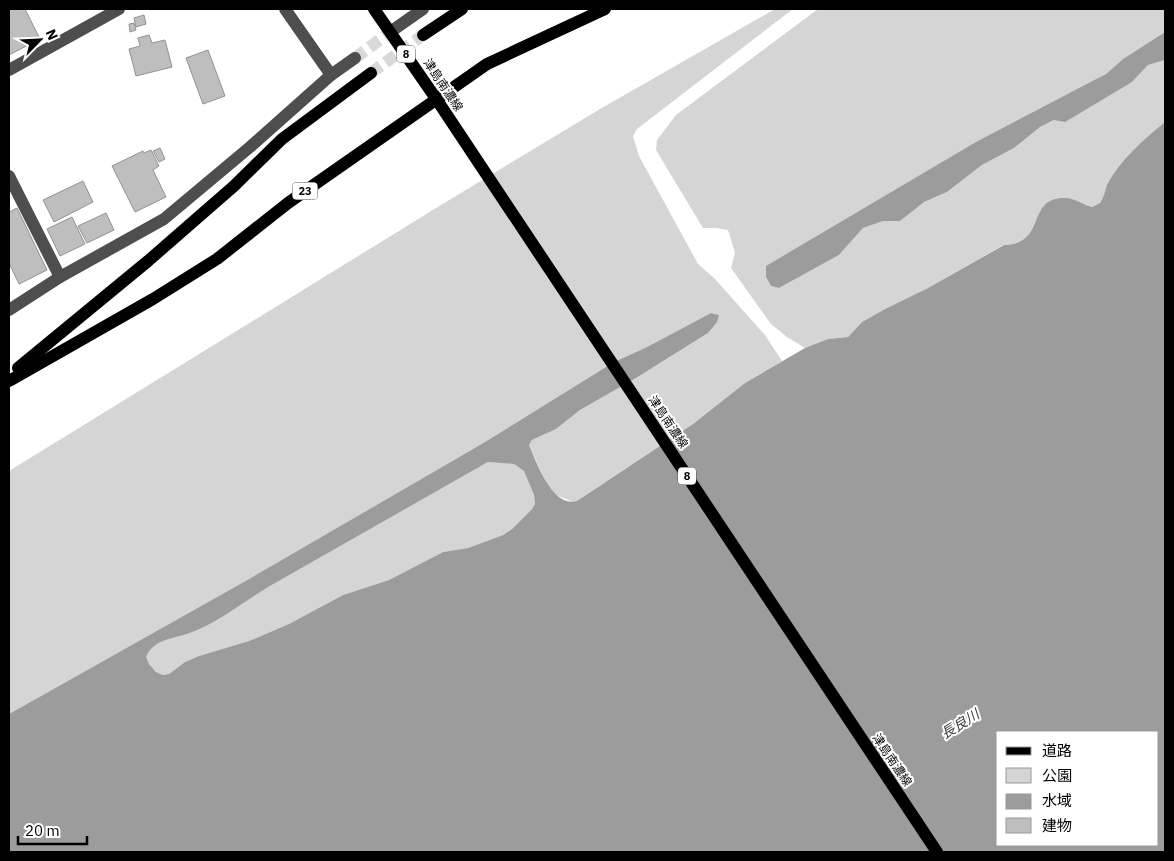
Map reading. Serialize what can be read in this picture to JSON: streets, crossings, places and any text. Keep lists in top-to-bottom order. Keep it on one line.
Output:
{"streets":{"main road":["8","津島南濃線","23"]},"crossings":[["津島南濃線","23"]],"water":["長良川"],"legend":["道路","公園","水域","建物"],"scale_bar":"20 m","north":"top right"}
